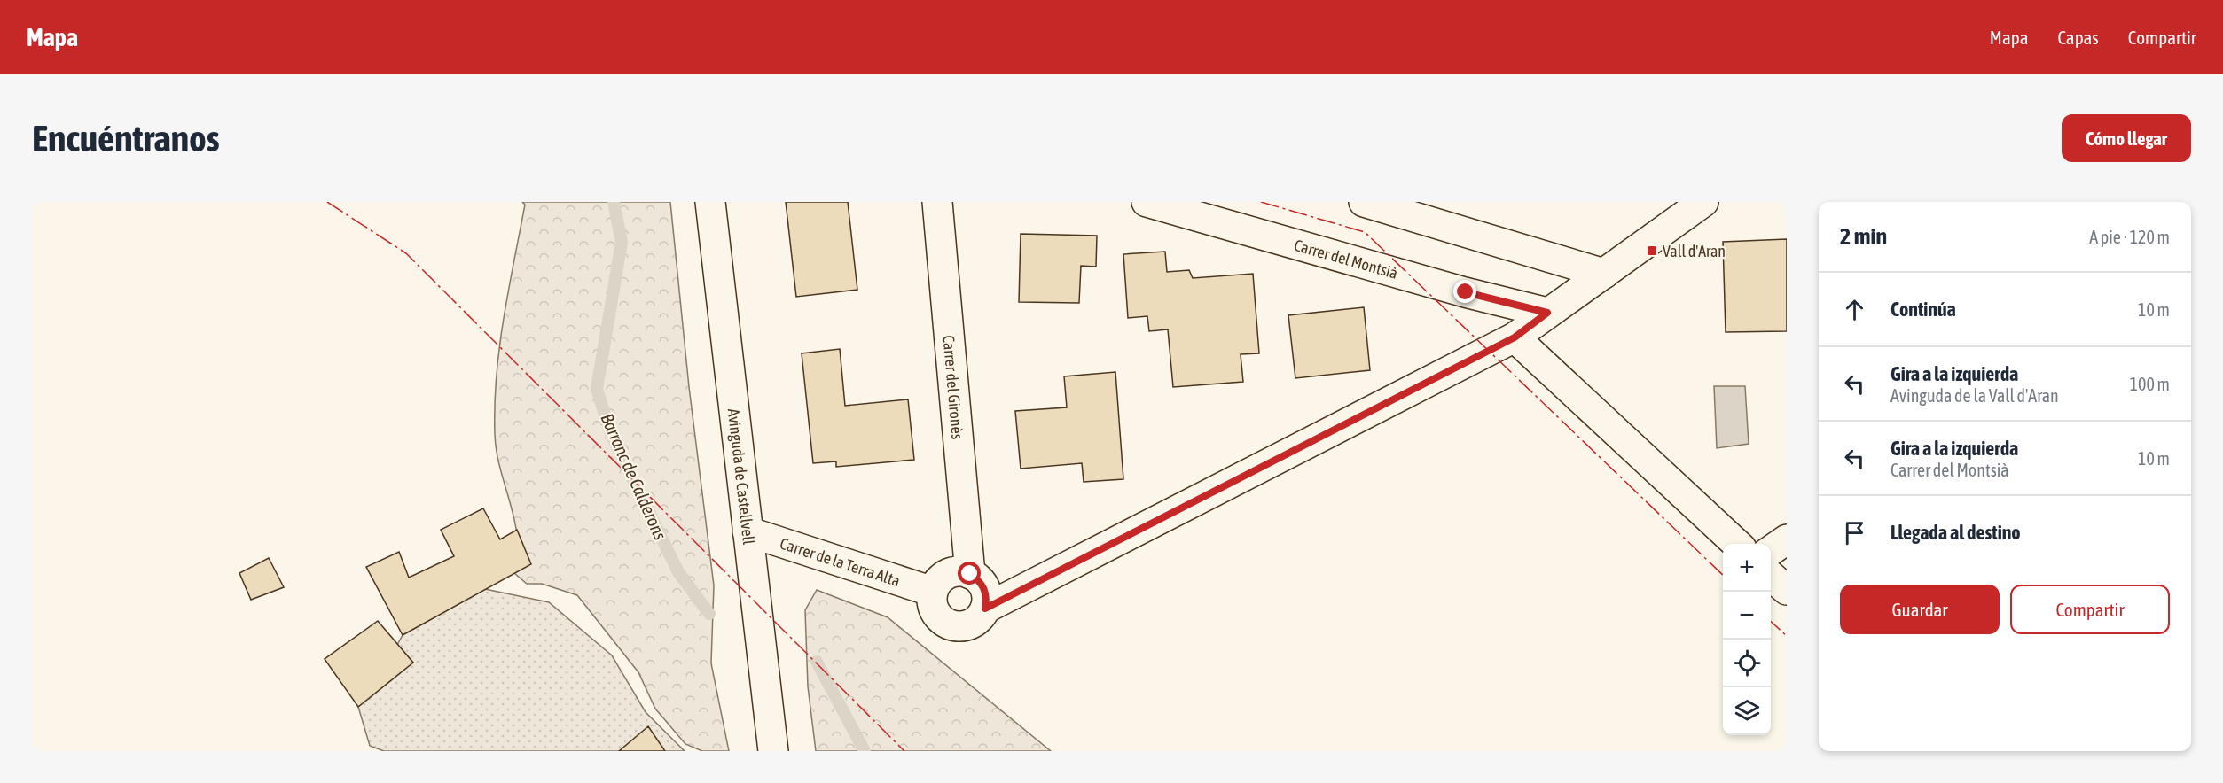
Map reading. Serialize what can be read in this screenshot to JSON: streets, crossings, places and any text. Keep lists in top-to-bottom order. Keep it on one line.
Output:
{"streets":{"street":["Carrer del Montsià","Carrer del Gironès","Avinguda de Castellvell","Carrer de la Terra Alta"]},"crossings":[["Carrer del Gironès","Carrer de la Terra Alta"],["Avinguda de Castellvell","Carrer de la Terra Alta"]],"water":["Barranc de Calderons"],"places":{"transit":["Vall d'Aran"]},"page":{"header":"Mapa","nav":["Mapa","Capas","Compartir"],"buttons":["Cómo llegar",["Guardar","Compartir"]],"title":"Encuéntranos","heading":["2 min","A pie · 120 m"],"list":[["Continúa","10 m"],["Gira a la izquierda","Avinguda de la Vall d'Aran","100 m"],["Gira a la izquierda","Carrer del Montsià","10 m"],"Llegada al destino"],"map_buttons":["+","−"]}}
